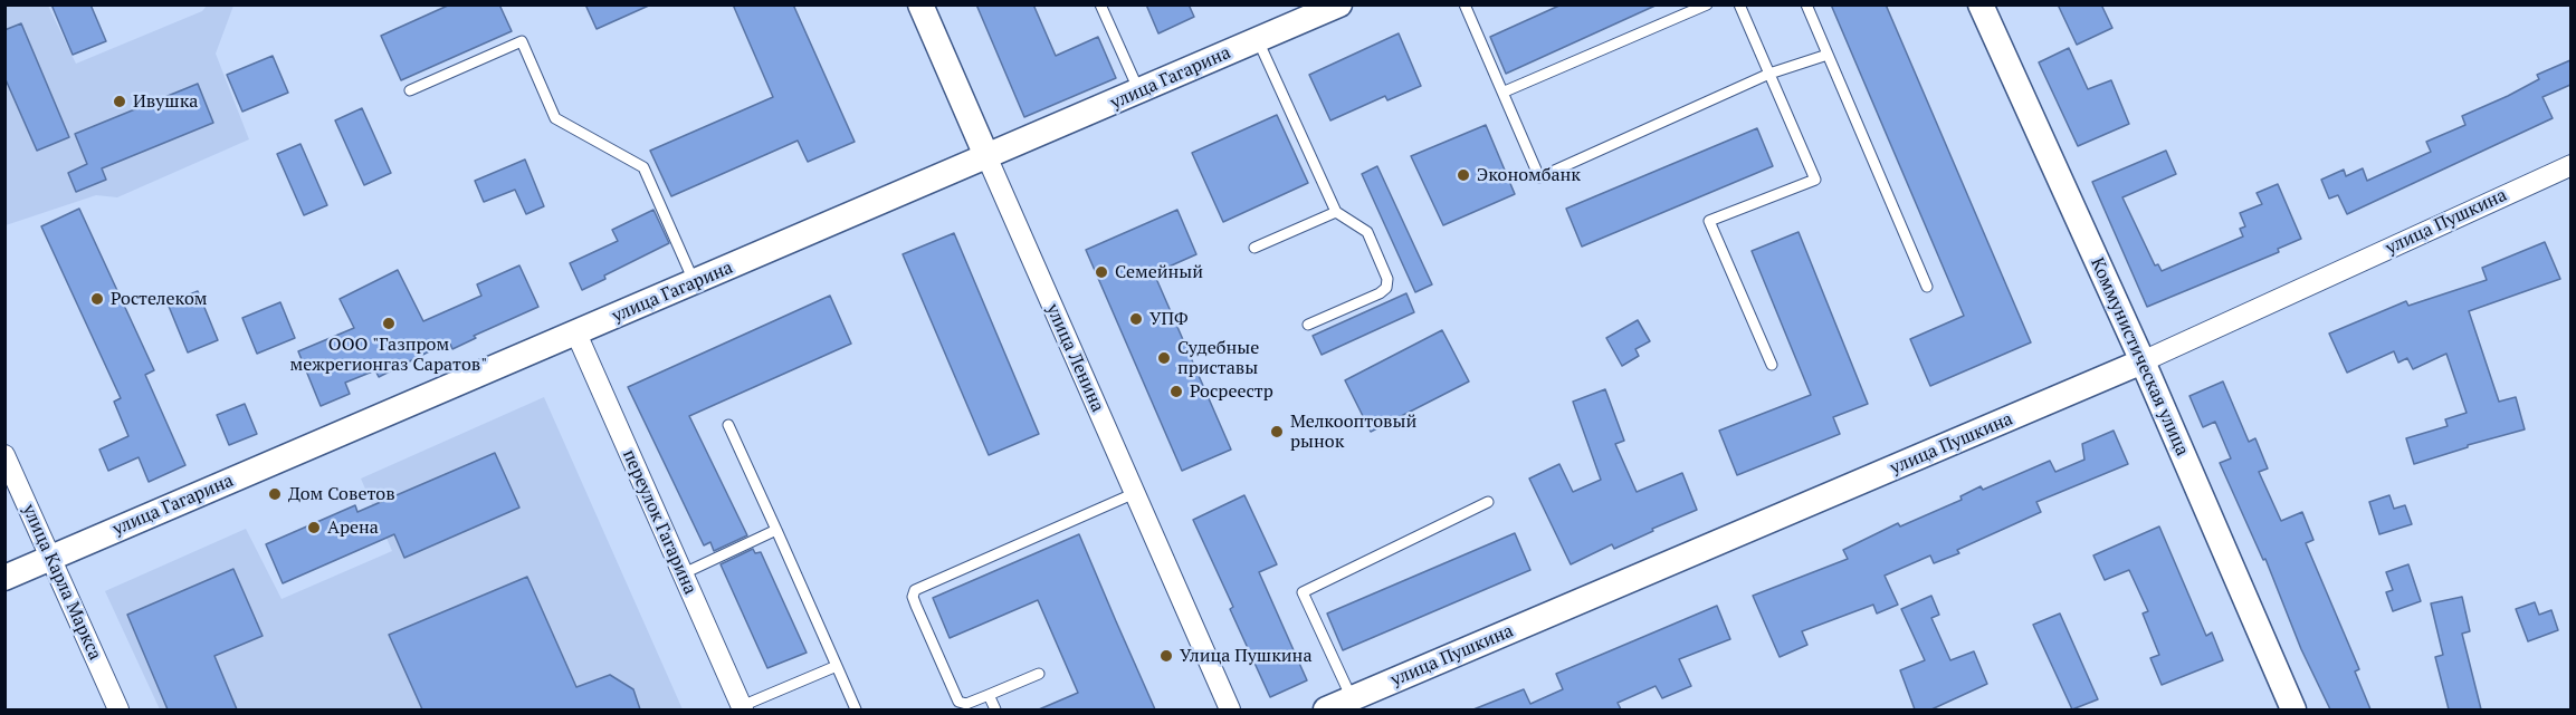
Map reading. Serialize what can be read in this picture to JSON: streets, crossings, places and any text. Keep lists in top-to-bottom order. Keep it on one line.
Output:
{"streets":{"street":["улица Гагарина","улица Пушкина","Коммунистическая улица","улица Ленина","переулок Гагарина","улица Карла Маркса"]},"crossings":[["улица Гагарина","улица Ленина"],["улица Гагарина","переулок Гагарина"],["улица Гагарина","улица Карла Маркса"],["улица Пушкина","Коммунистическая улица"]],"places":["Ивушка","Экономбанк","Семейный","Ростелеком","УПФ","ООО \"Газпром межрегионгаз Саратов\"","Судебные приставы","Росреестр","Мелкооптовый рынок","Дом Советов","Арена","Улица Пушкина"]}
